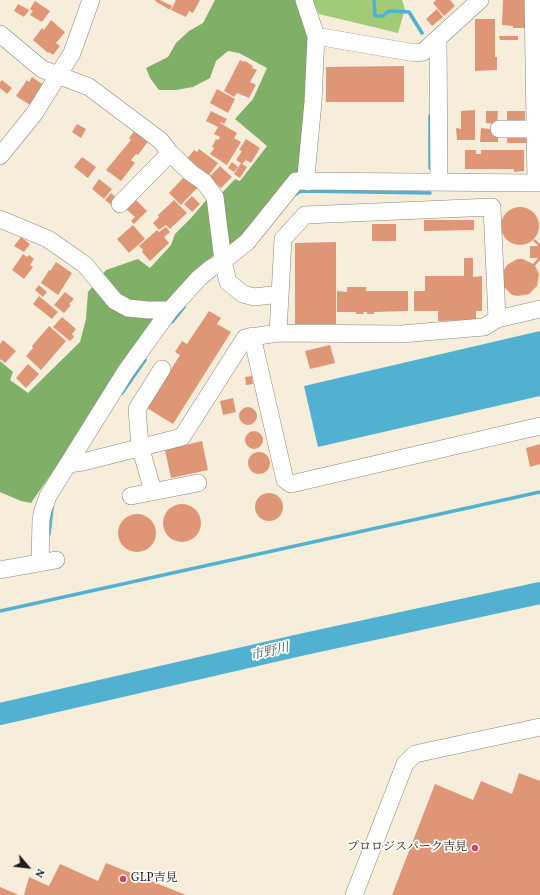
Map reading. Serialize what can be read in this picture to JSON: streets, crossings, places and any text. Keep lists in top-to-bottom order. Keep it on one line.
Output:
{"water":["市野川"],"places":["プロロジスパーク吉見","GLP吉見"],"north":"bottom right"}
